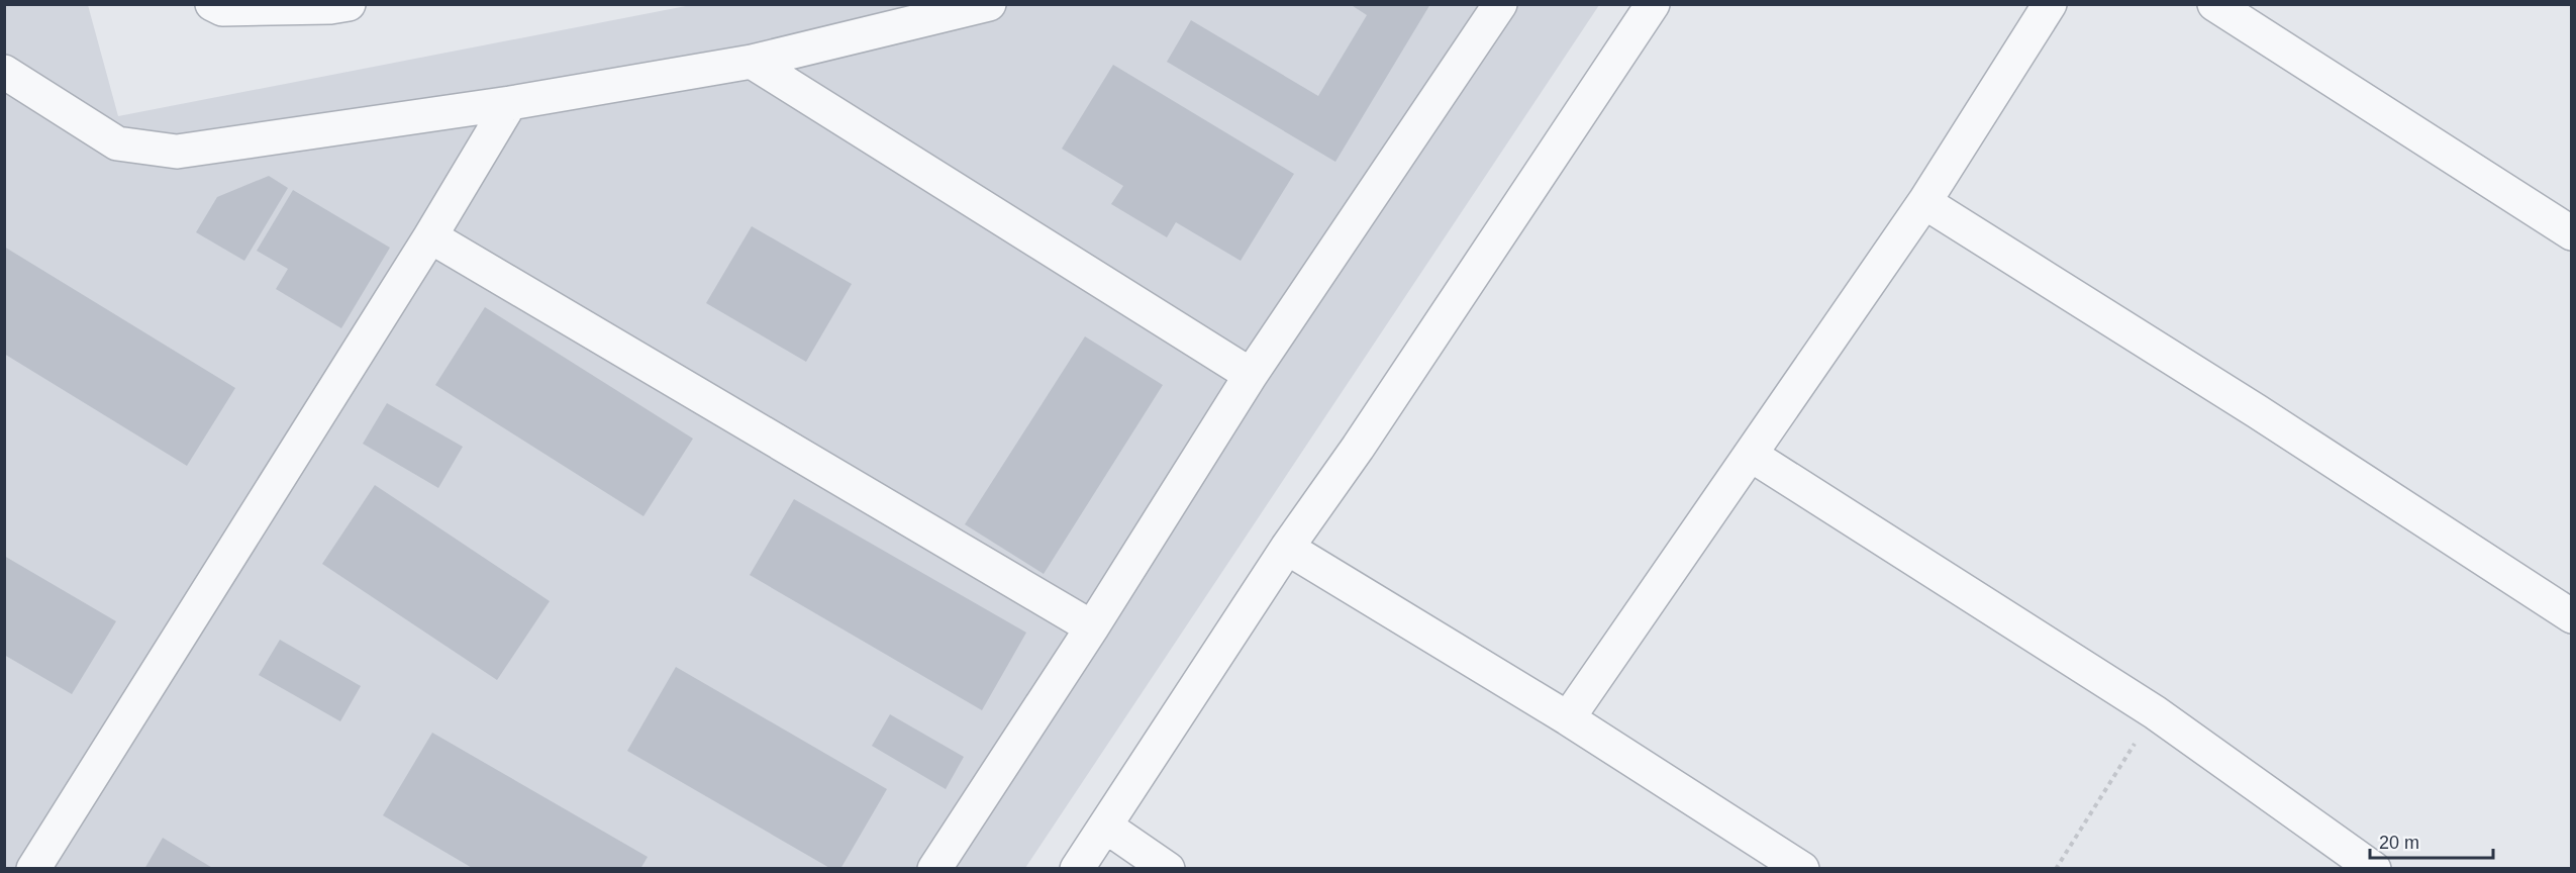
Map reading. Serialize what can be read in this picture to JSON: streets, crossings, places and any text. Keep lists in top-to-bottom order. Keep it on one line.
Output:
{"scale_bar":"20 m"}
